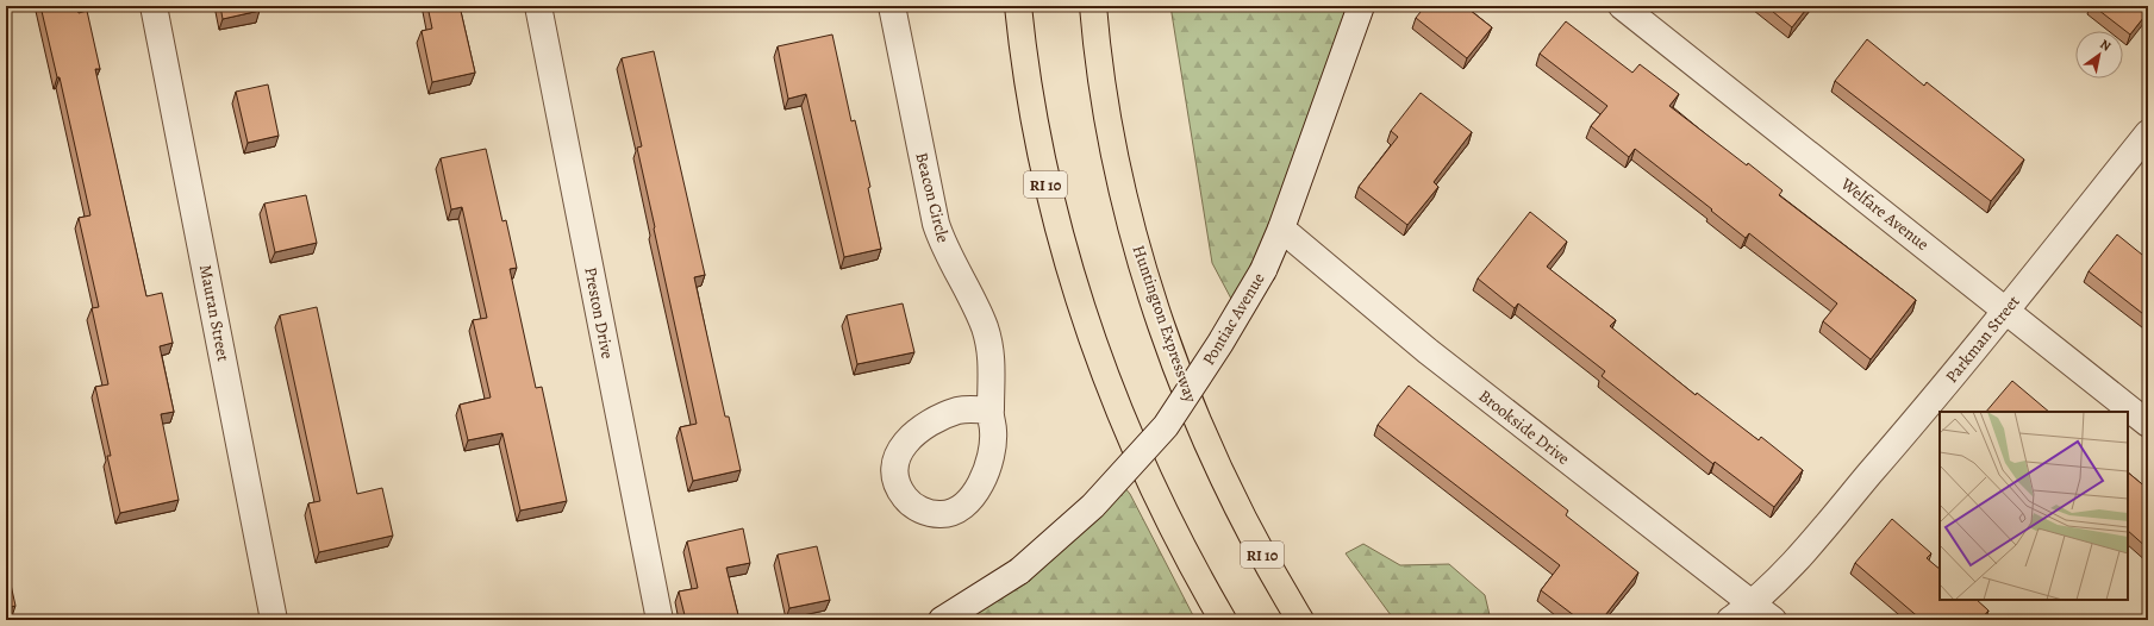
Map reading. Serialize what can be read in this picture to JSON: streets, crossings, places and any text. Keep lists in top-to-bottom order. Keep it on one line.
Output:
{"streets":{"highway":["RI 10","Huntington Expressway"],"street":["Beacon Circle","Welfare Avenue","Mauran Street","Preston Drive","Pontiac Avenue","Parkman Street","Brookside Drive"]},"crossings":[["Welfare Avenue","Parkman Street"],["Pontiac Avenue","Brookside Drive"],["Parkman Street","Brookside Drive"]],"north":"top right"}
